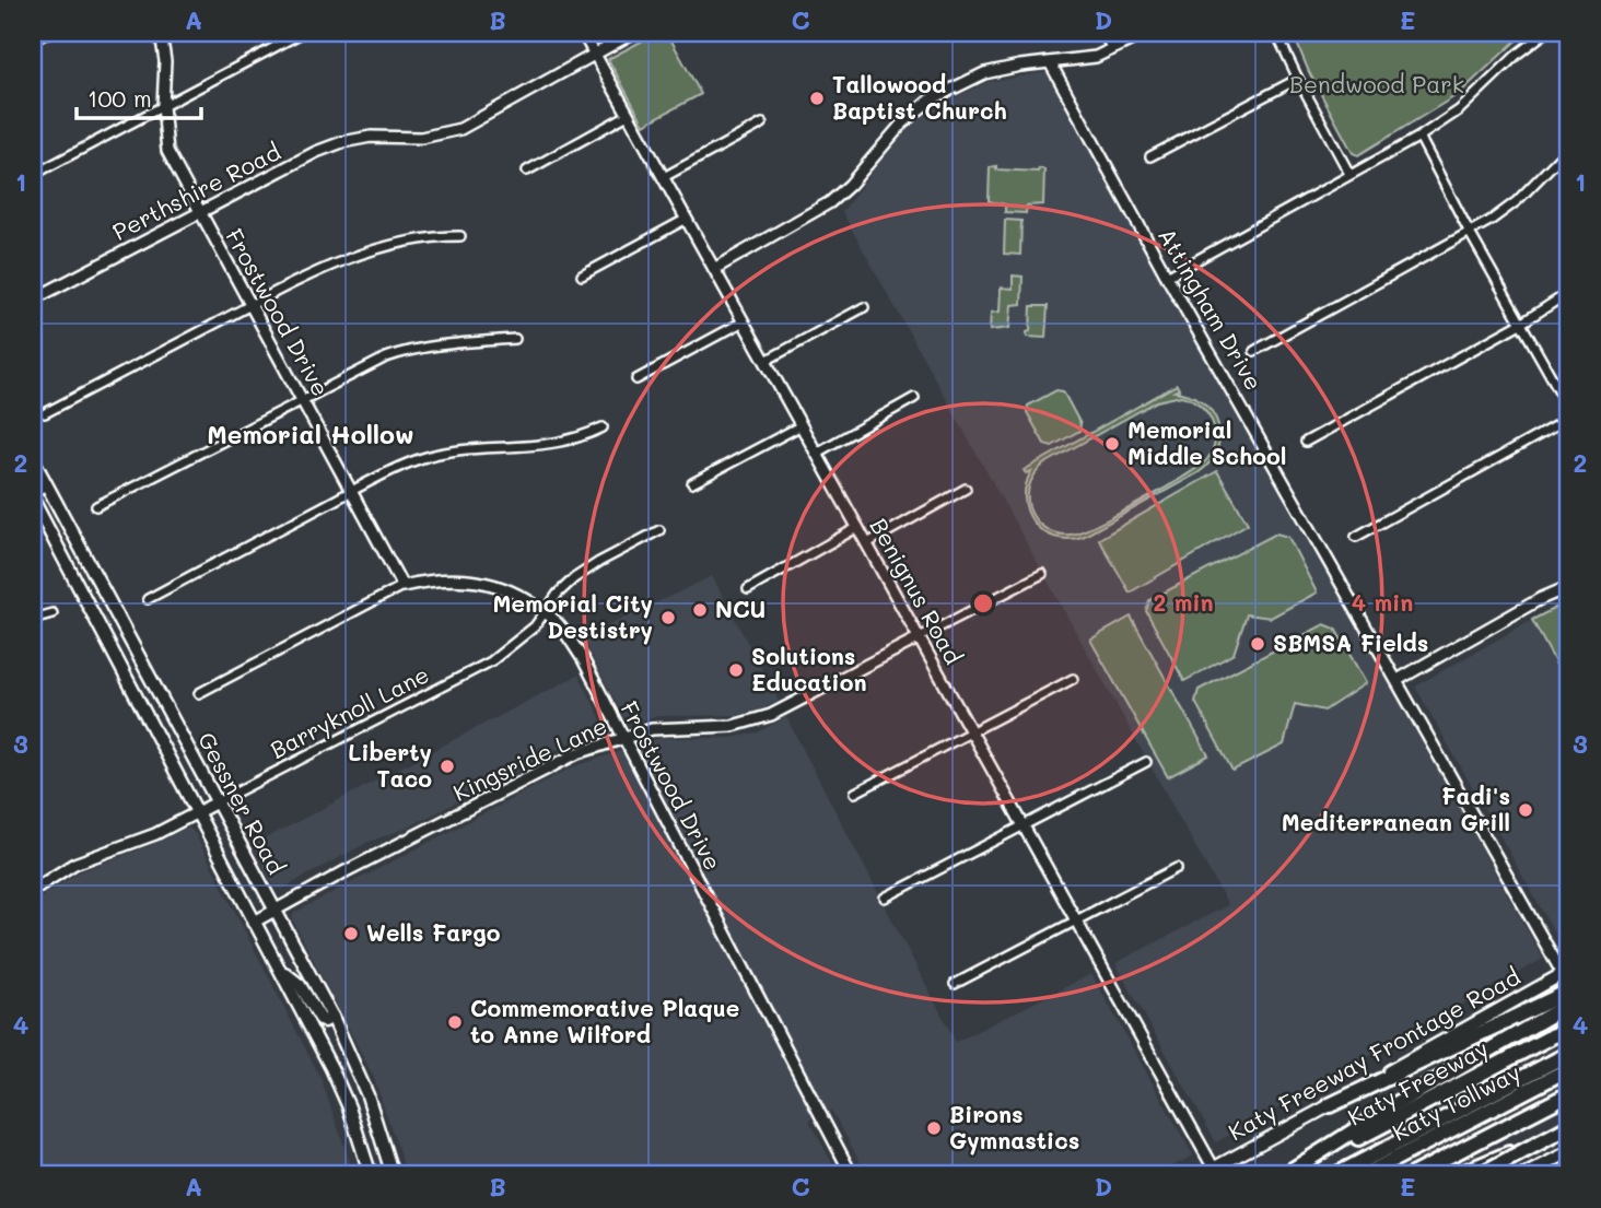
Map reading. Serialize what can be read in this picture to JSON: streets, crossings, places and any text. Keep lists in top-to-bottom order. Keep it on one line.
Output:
{"streets":{"highway":["Katy Freeway","Katy Tollway"],"main road":["Gessner Road","Katy Freeway Frontage Road"],"street":["Perthshire Road","Attingham Drive","Frostwood Drive","Benignus Road","Barryknoll Lane","Kingsride Lane"]},"crossings":[["Perthshire Road","Frostwood Drive"],["Perthshire Road","Benignus Road"],["Attingham Drive","Katy Freeway Frontage Road"],["Frostwood Drive","Barryknoll Lane"],["Frostwood Drive","Kingsride Lane"],["Benignus Road","Kingsride Lane"],["Benignus Road","Katy Freeway Frontage Road"],["Barryknoll Lane","Gessner Road"],["Kingsride Lane","Gessner Road"]],"districts":["Memorial Hollow"],"parks":["Bendwood Park"],"places":["Tallowood Baptist Church","Memorial Middle School","NCU","Memorial City Destistry","SBMSA Fields","Solutions Education","Liberty Taco","Fadi's Mediterranean Grill","Wells Fargo","Commemorative Plaque to Anne Wilford","Birons Gymnastics"],"scale_bar":"100 m","grid":{"columns":["A","B","C","D","E"],"rows":["1","2","3","4"]},"rings":["2 min","4 min"]}
